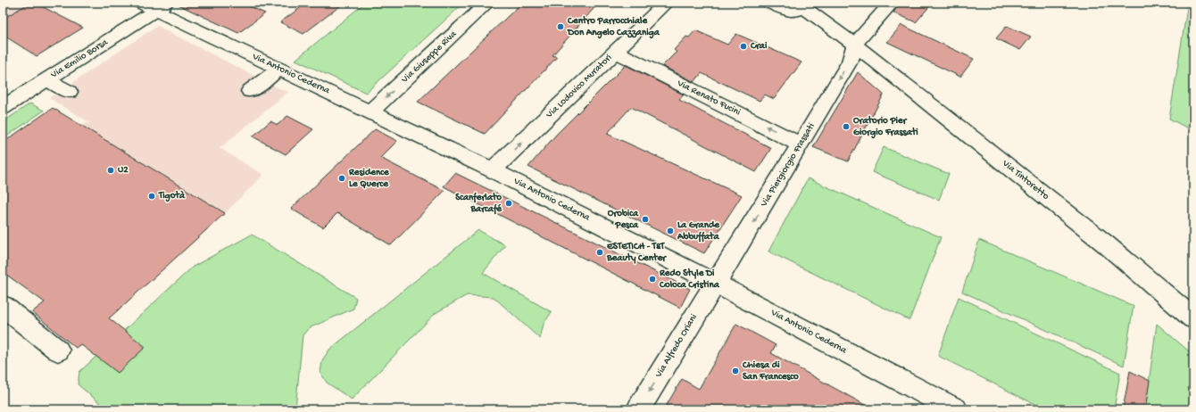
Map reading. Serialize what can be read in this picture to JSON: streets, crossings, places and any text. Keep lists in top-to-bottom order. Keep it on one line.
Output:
{"streets":{"street":["Via Giuseppe Riva","Via Emilio Borsa","Via Antonio Cederna","Via Lodovico Muratori","Via Renato Fucini","Via Piergiorgio Frassati","Via Tintoretto","Via Alfredo Oriani"]},"crossings":[["Via Giuseppe Riva","Via Antonio Cederna"],["Via Emilio Borsa","Via Antonio Cederna"],["Via Antonio Cederna","Via Lodovico Muratori"],["Via Antonio Cederna","Via Piergiorgio Frassati"],["Via Antonio Cederna","Via Alfredo Oriani"],["Via Lodovico Muratori","Via Renato Fucini"],["Via Renato Fucini","Via Piergiorgio Frassati"],["Via Piergiorgio Frassati","Via Tintoretto"],["Via Piergiorgio Frassati","Via Alfredo Oriani"]],"one_way":["Via Giuseppe Riva","Via Lodovico Muratori","Via Renato Fucini","Via Piergiorgio Frassati","Via Alfredo Oriani"],"places":["Centro Parrocchiale Don Angelo Cazzaniga","Crai","Oratorio Pier Giorgio Frassati","U2","Residence Le Querce","Tigotà","Scanferlato Barcafé","Orobica Pesca","La Grande Abbuffata","ESTETICH - T&T Beauty Center","Redo Style Di Coloca Cristina","Chiesa di San Francesco"]}
